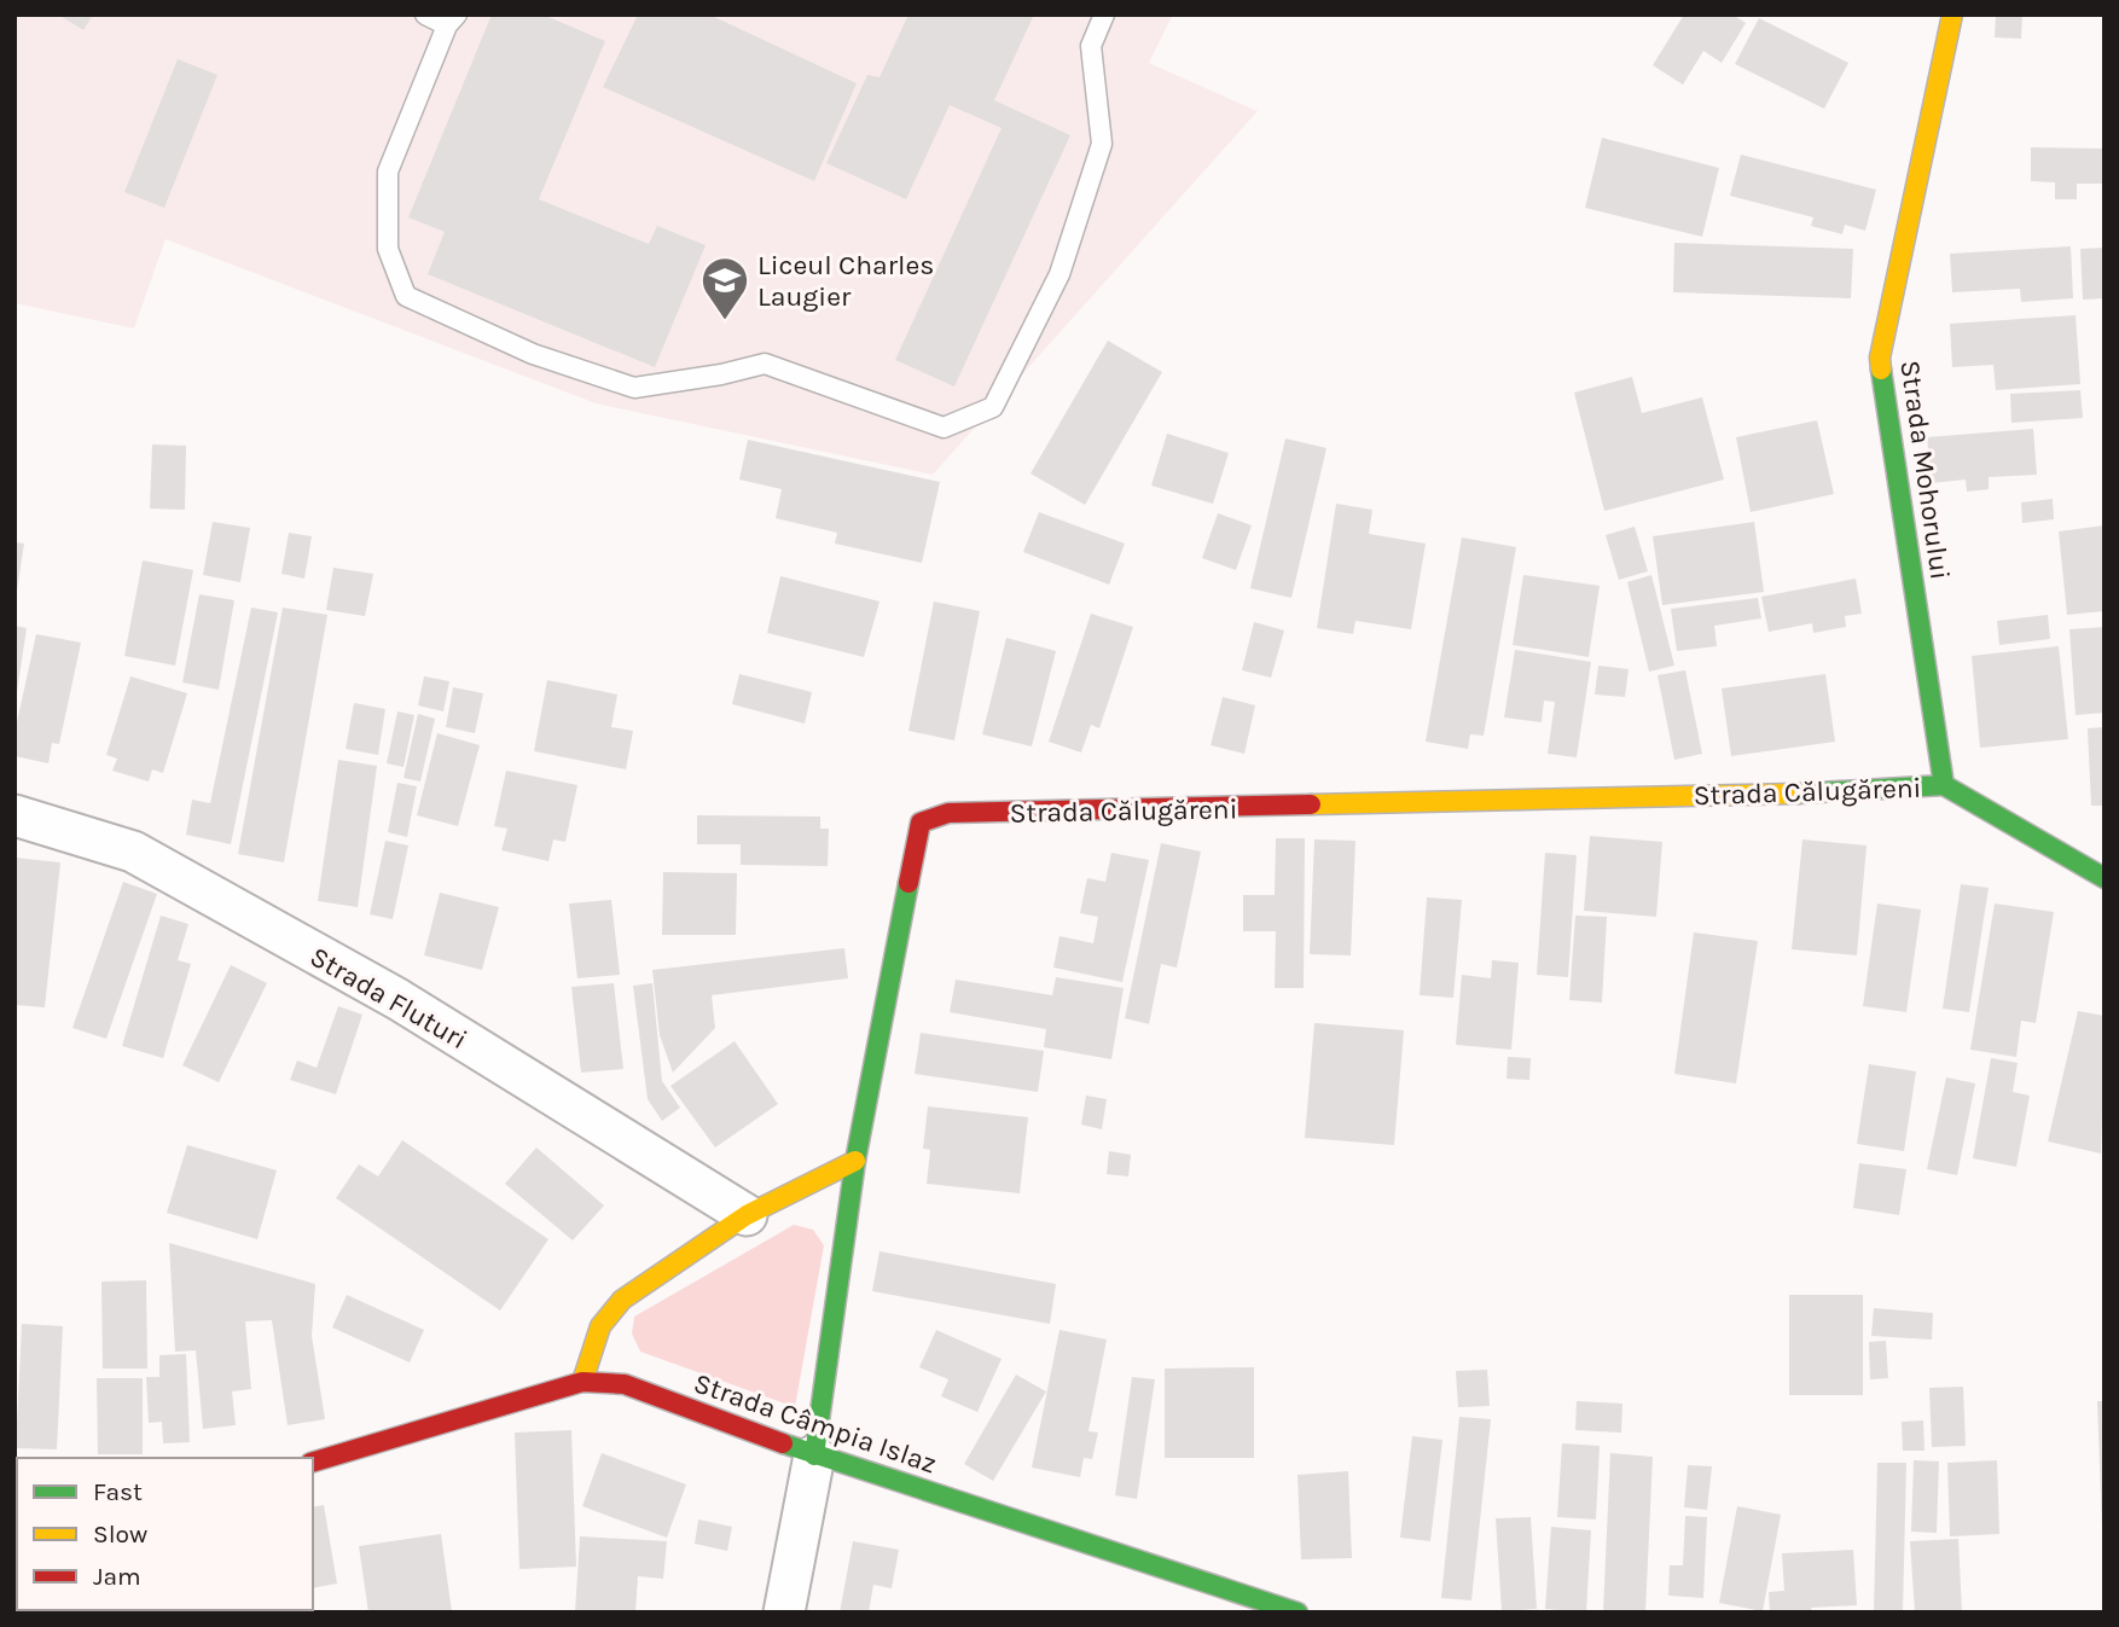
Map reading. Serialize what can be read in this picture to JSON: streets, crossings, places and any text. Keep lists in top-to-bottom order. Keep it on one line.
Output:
{"streets":{"street":["Strada Mohorului","Strada Călugăreni","Strada Fluturi","Strada Câmpia Islaz"]},"crossings":[["Strada Mohorului","Strada Călugăreni"],["Strada Călugăreni","Strada Câmpia Islaz"]],"places":{"school or university":["Liceul Charles Laugier"]},"legend":["Fast","Slow","Jam"]}
